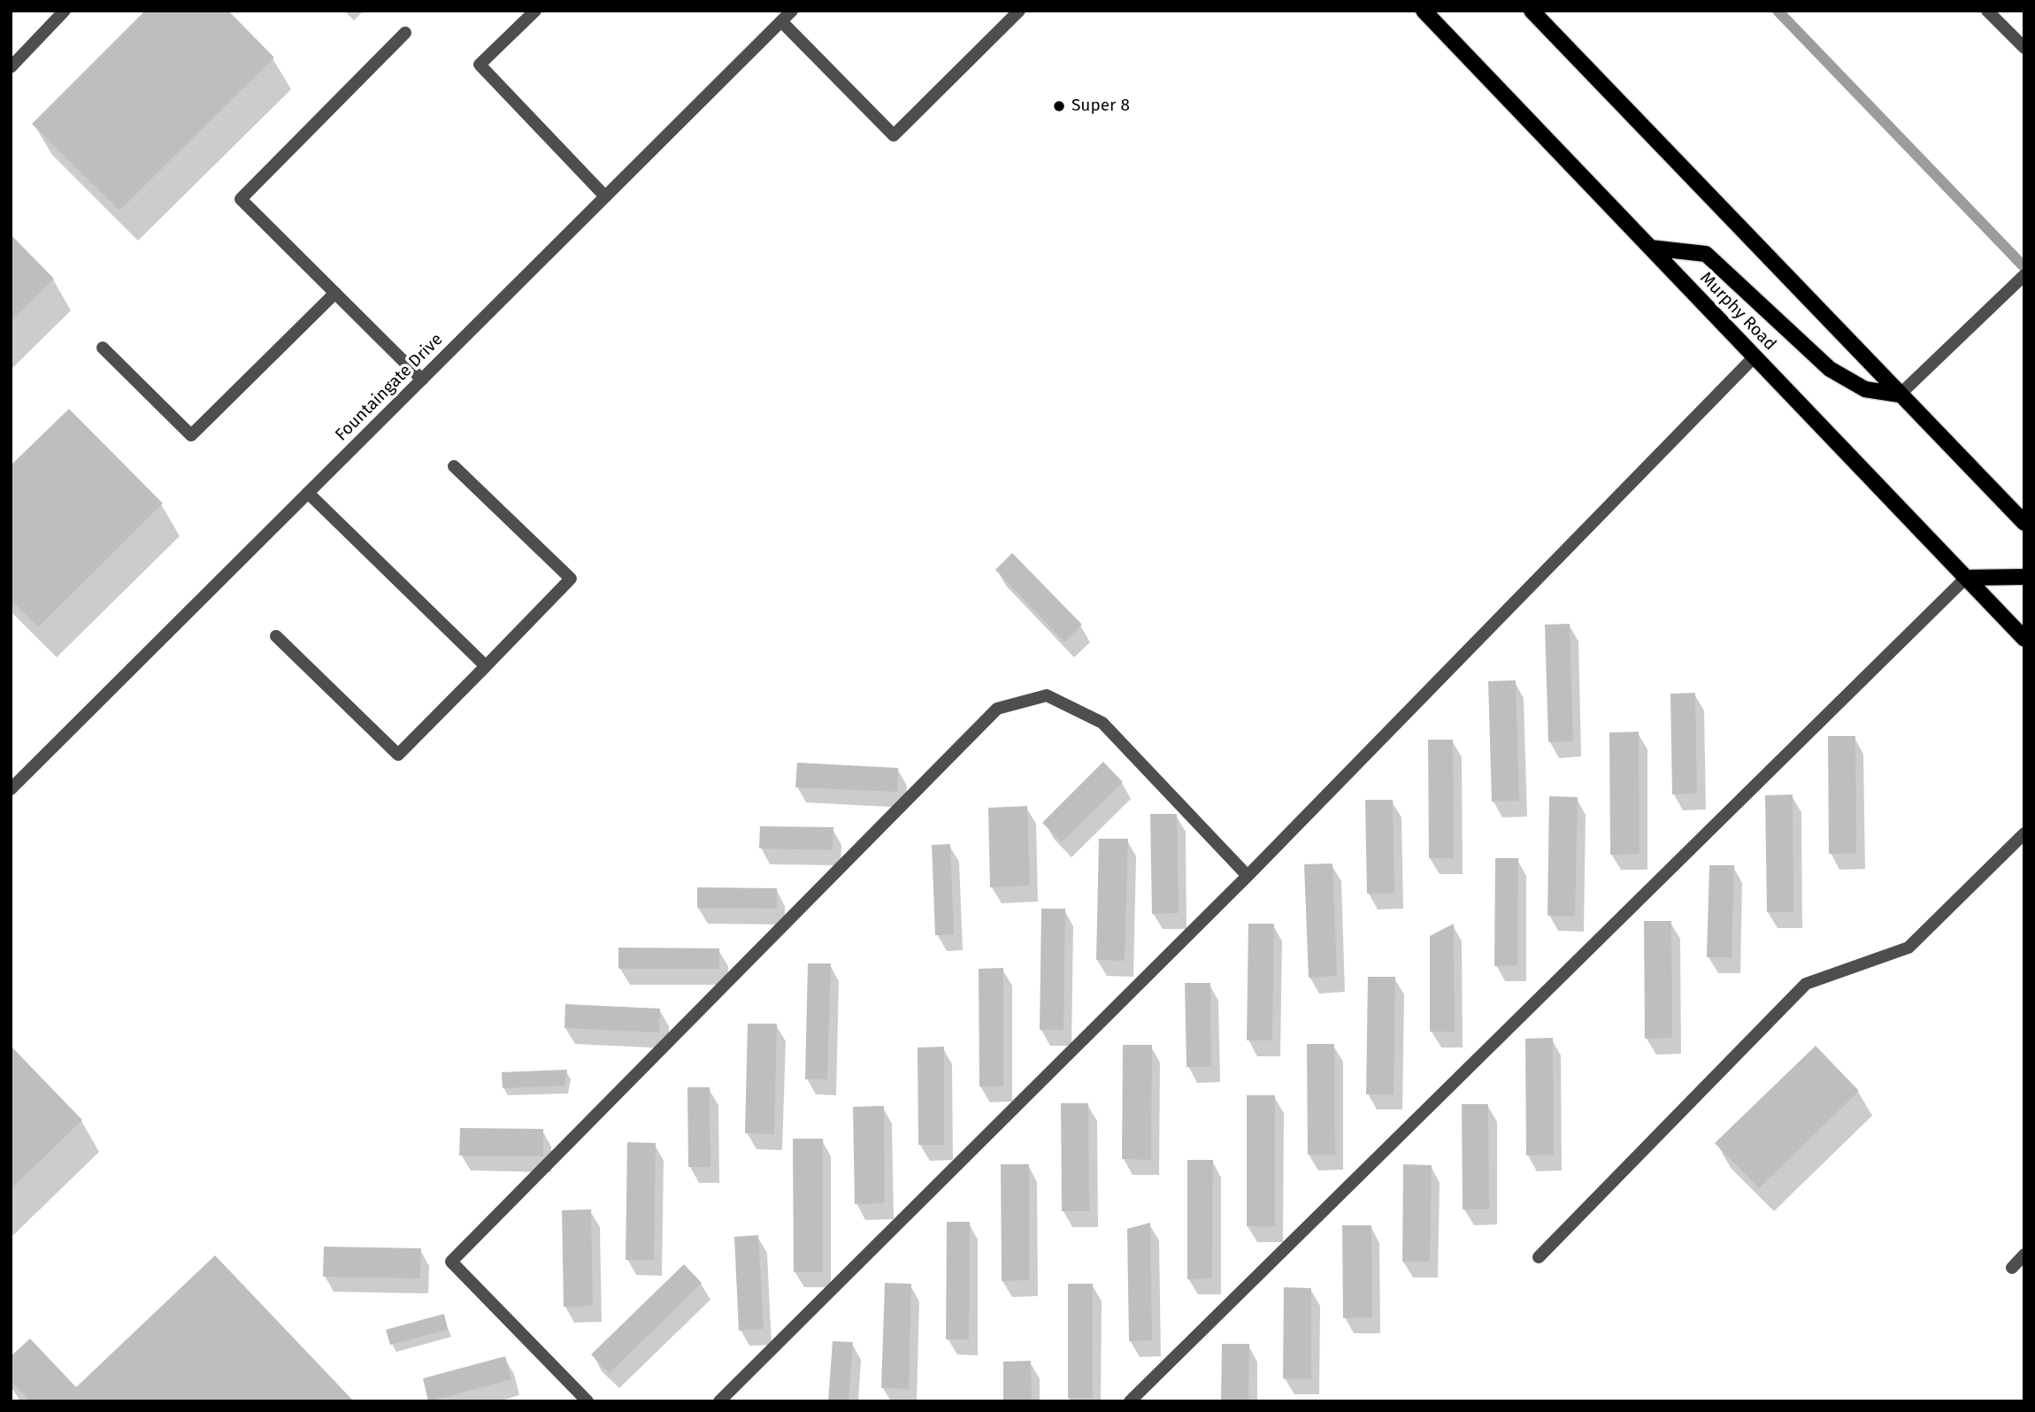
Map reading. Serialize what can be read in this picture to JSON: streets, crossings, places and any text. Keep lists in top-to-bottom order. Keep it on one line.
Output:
{"streets":{"main road":["Murphy Road"],"street":["Fountaingate Drive"]},"places":["Super 8"]}
